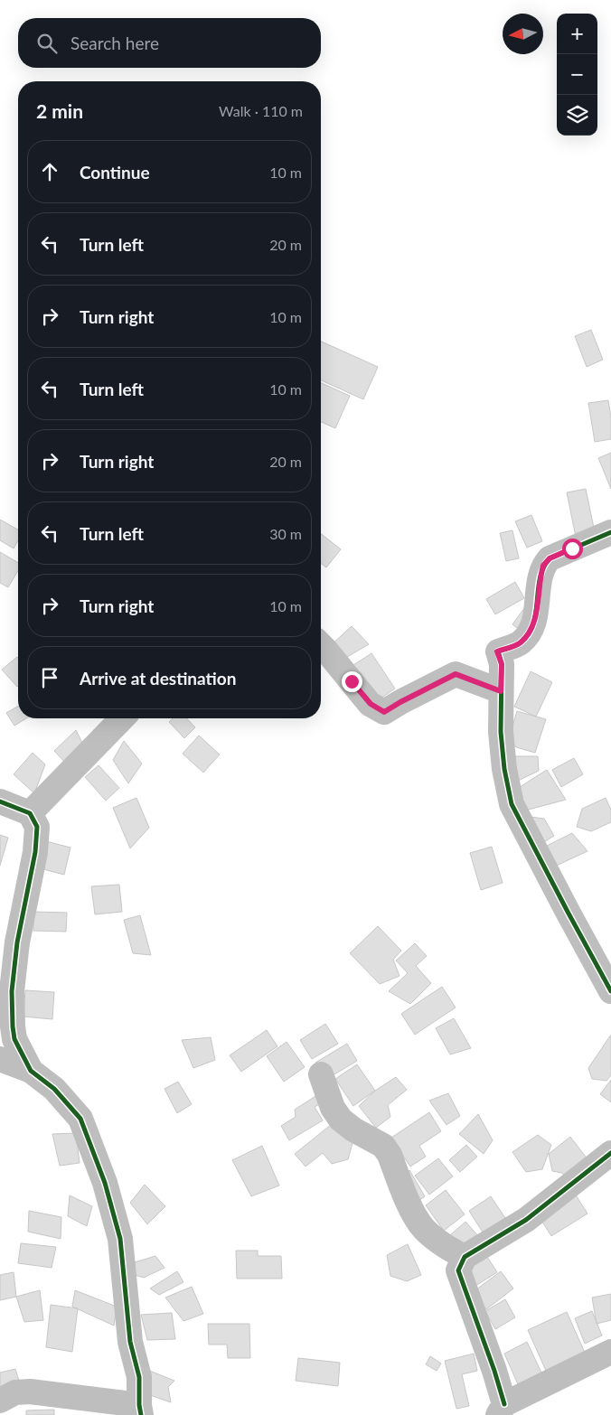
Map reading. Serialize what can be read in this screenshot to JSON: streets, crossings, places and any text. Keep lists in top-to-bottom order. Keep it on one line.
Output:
{"north":"left","page":{"map_buttons":["+","−"],"search":"Search here","heading":["2 min","Walk · 110 m"],"list":[["Continue","10 m"],["Turn left","20 m"],["Turn right","10 m"],["Turn left","10 m"],["Turn right","20 m"],["Turn left","30 m"],["Turn right","10 m"],"Arrive at destination"]}}
